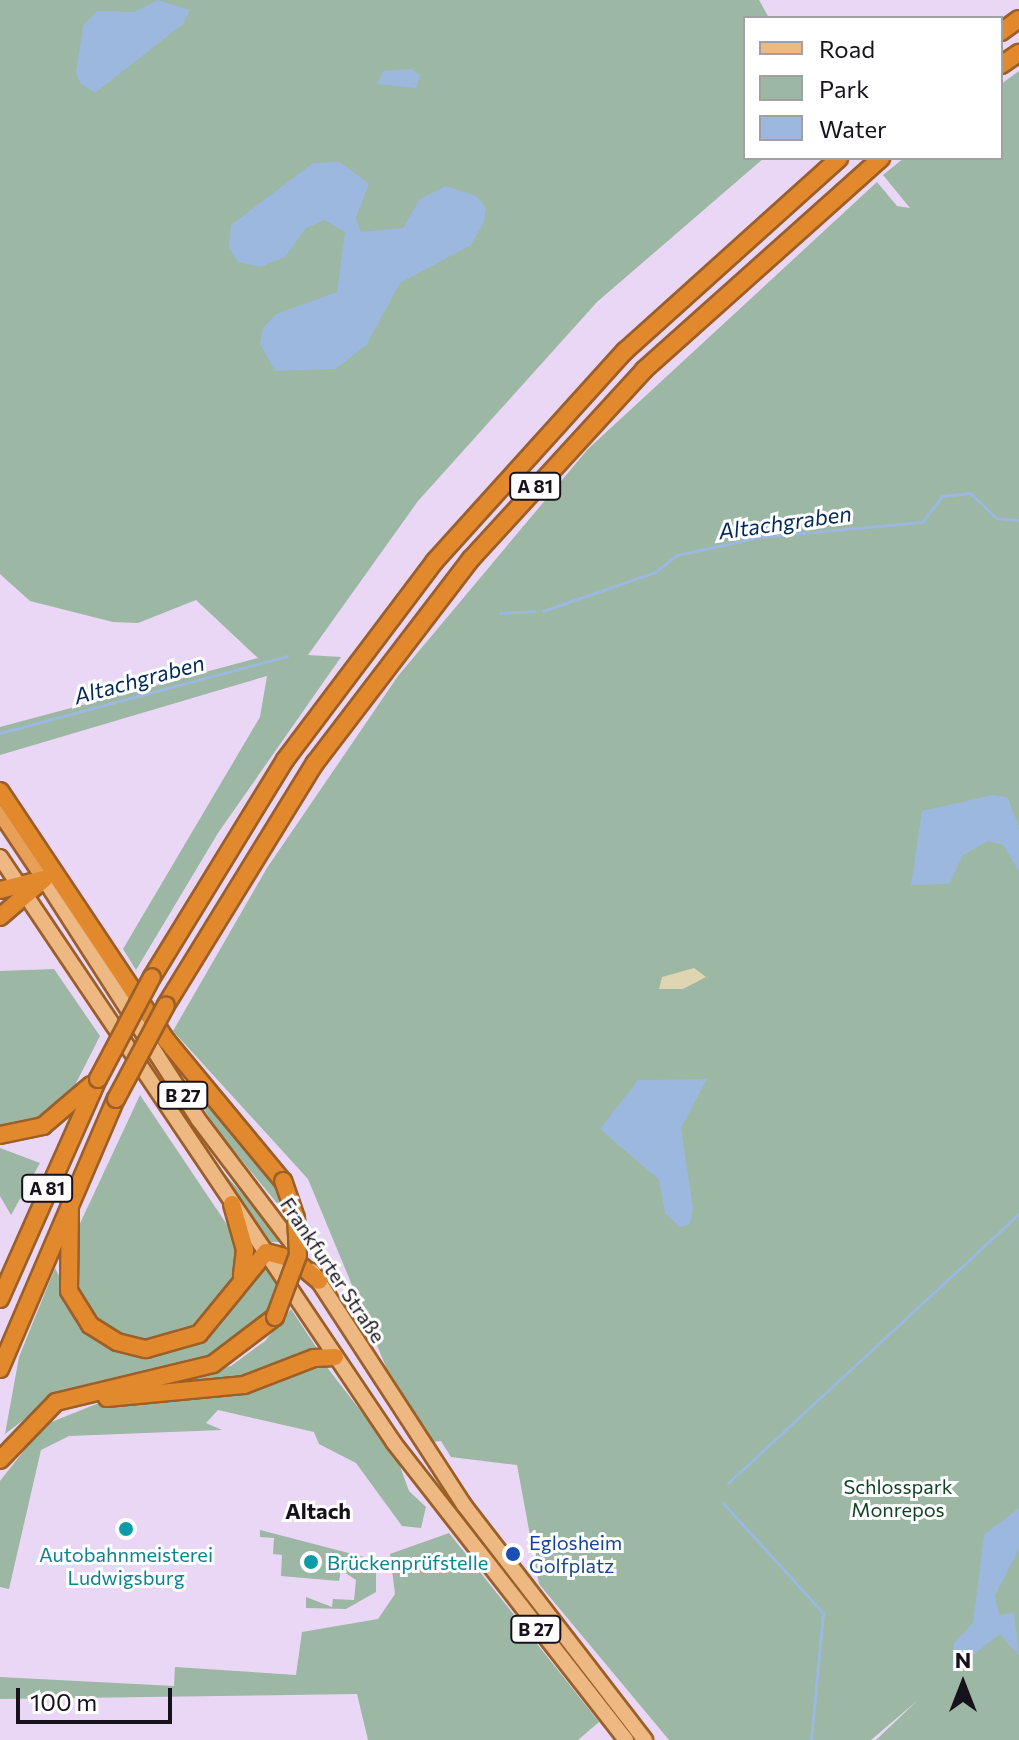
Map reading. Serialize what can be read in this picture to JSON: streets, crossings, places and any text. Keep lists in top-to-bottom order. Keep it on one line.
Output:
{"streets":{"highway":["A 81","B 27","Frankfurter Straße"]},"crossings":[["B 27","Frankfurter Straße"]],"districts":["Altach"],"water":["Altachgraben"],"parks":["Schlosspark Monrepos"],"places":["Autobahnmeisterei Ludwigsburg","Eglosheim Golfplatz","Brückenprüfstelle"],"legend":["Road","Park","Water"],"scale_bar":"100 m","north":"top"}
